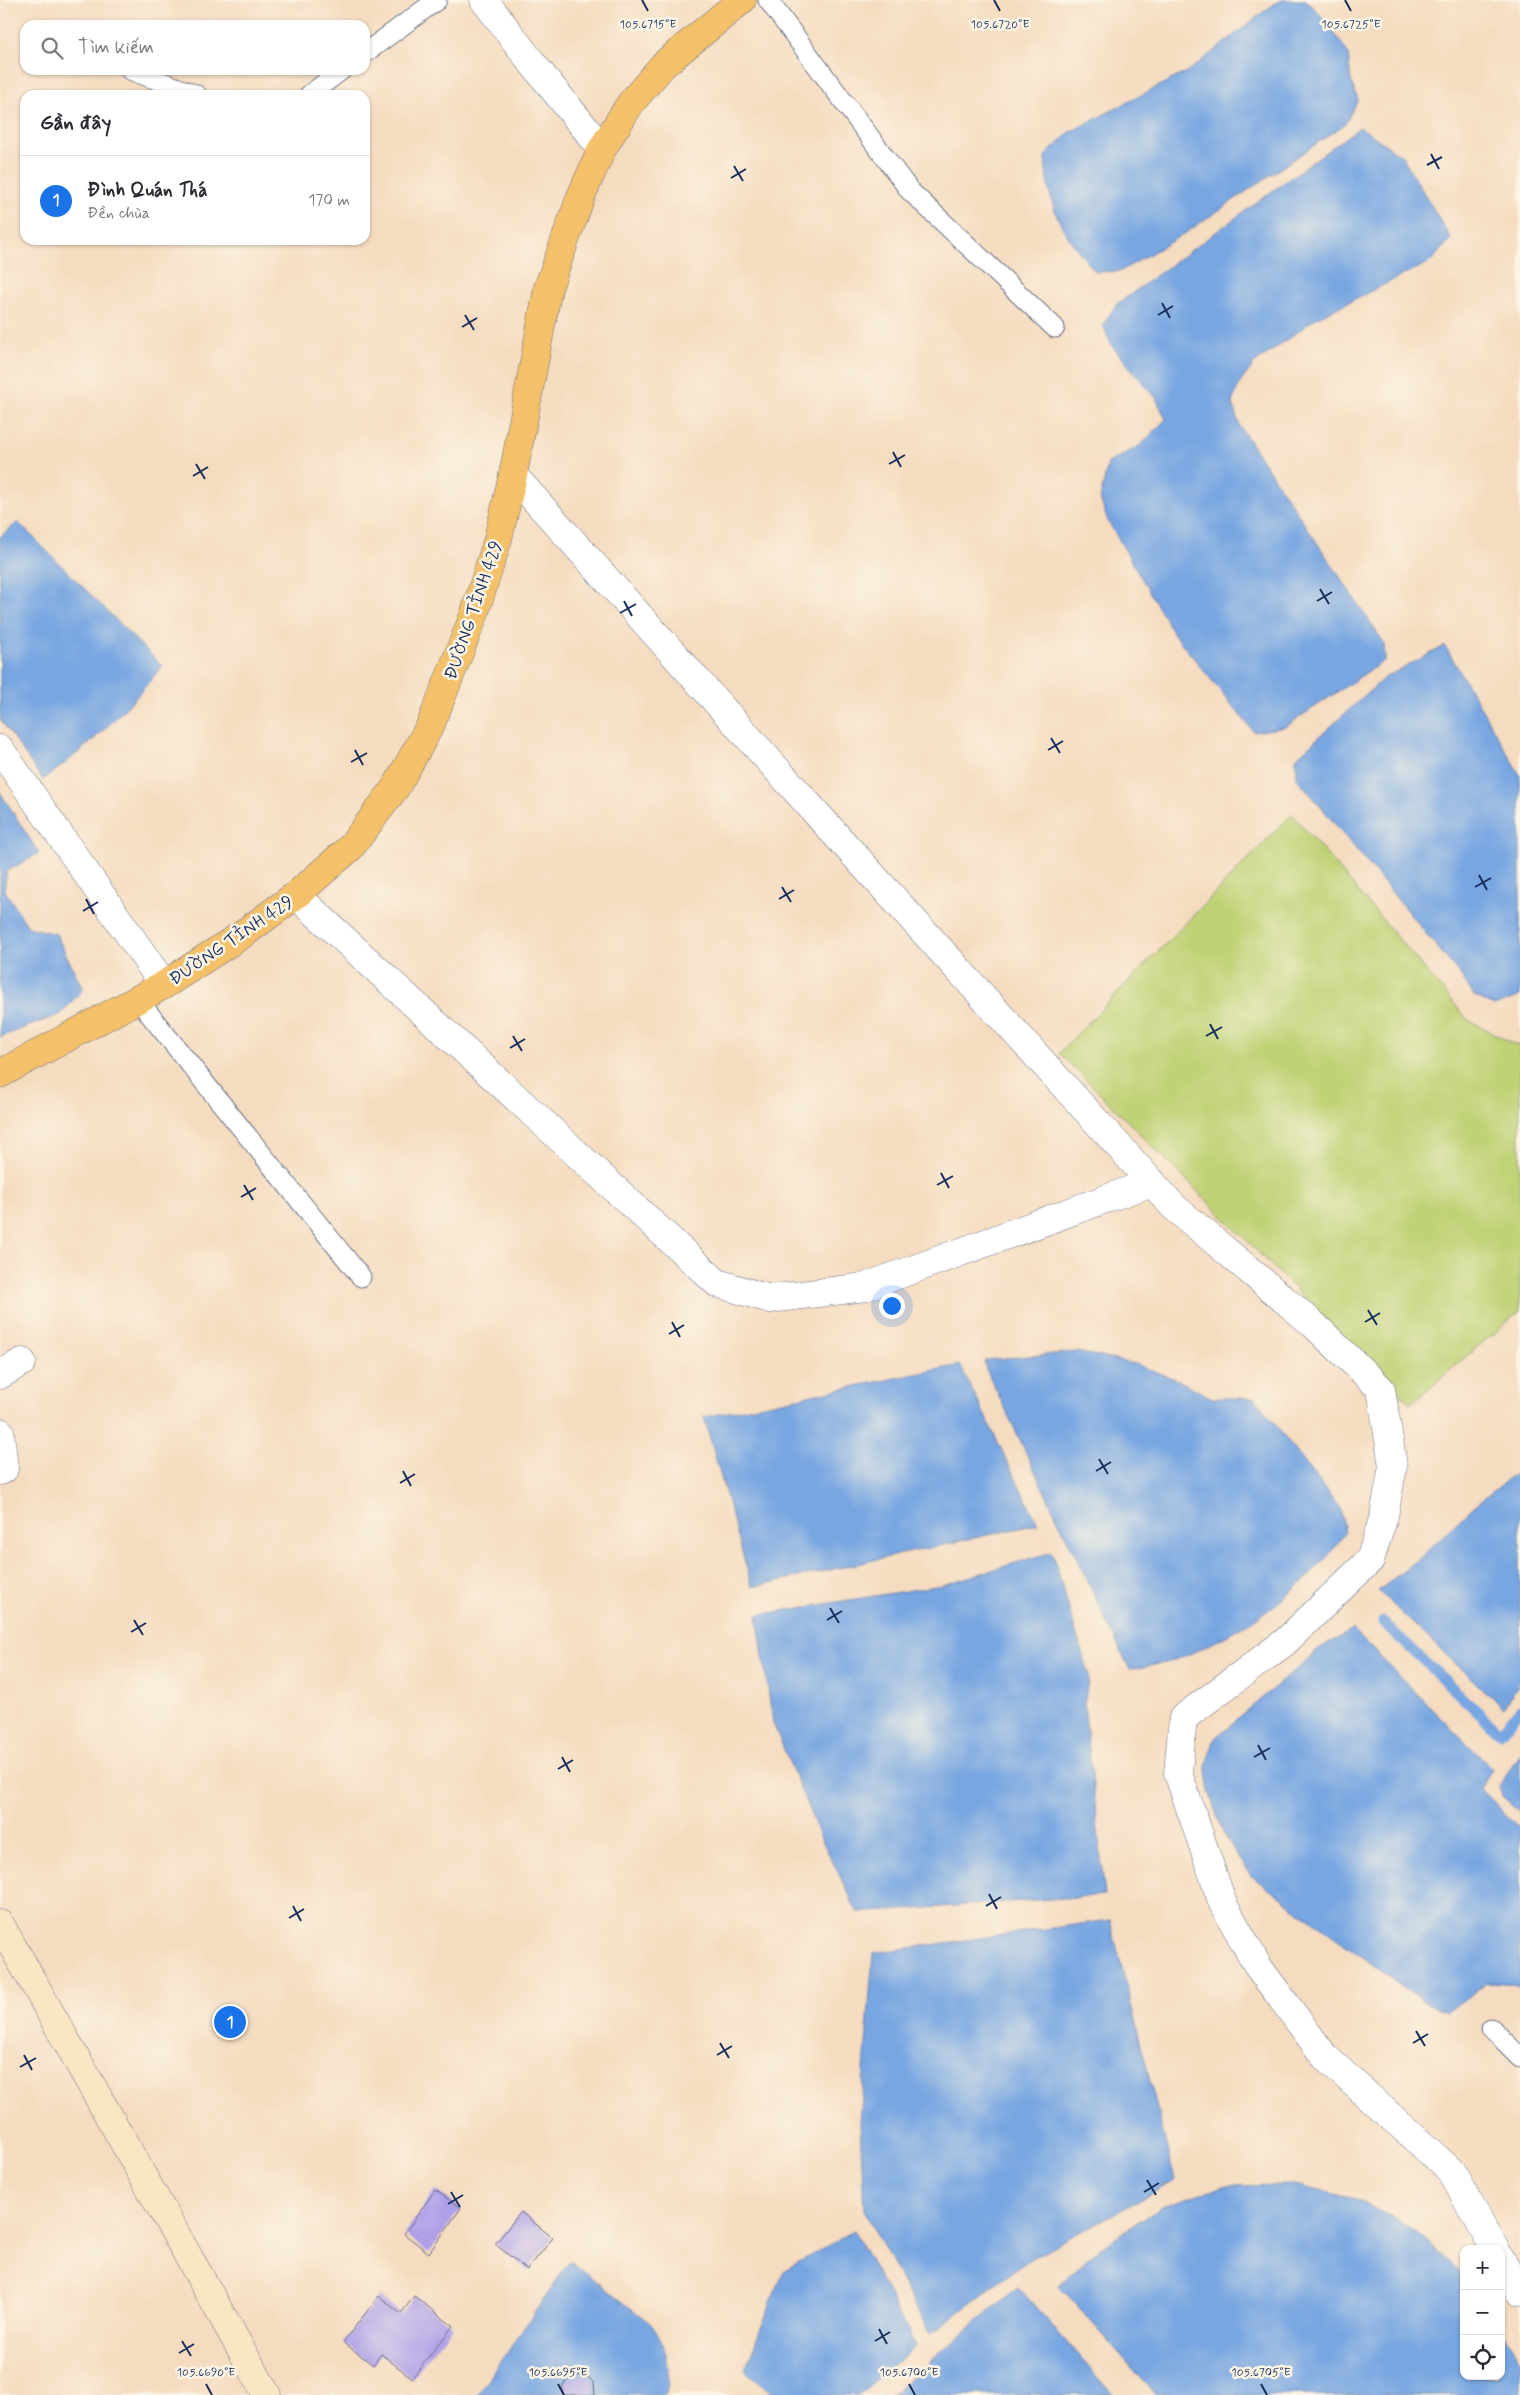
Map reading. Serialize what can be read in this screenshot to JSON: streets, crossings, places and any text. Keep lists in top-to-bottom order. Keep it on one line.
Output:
{"streets":{"main road":["ĐƯỜNG TỈNH 429"]},"page":{"search":"Tìm kiếm","heading":"Gần đây","list":[{"mark":"1","name":"Đình Quán Thá","note":"Đền chùa","value":"170 m"}],"pins":"1","map_buttons":["+","−"]},"coordinates":["105.6715°E","105.6720°E","105.6725°E","105.6690°E","105.6695°E","105.6700°E","105.6705°E"]}
